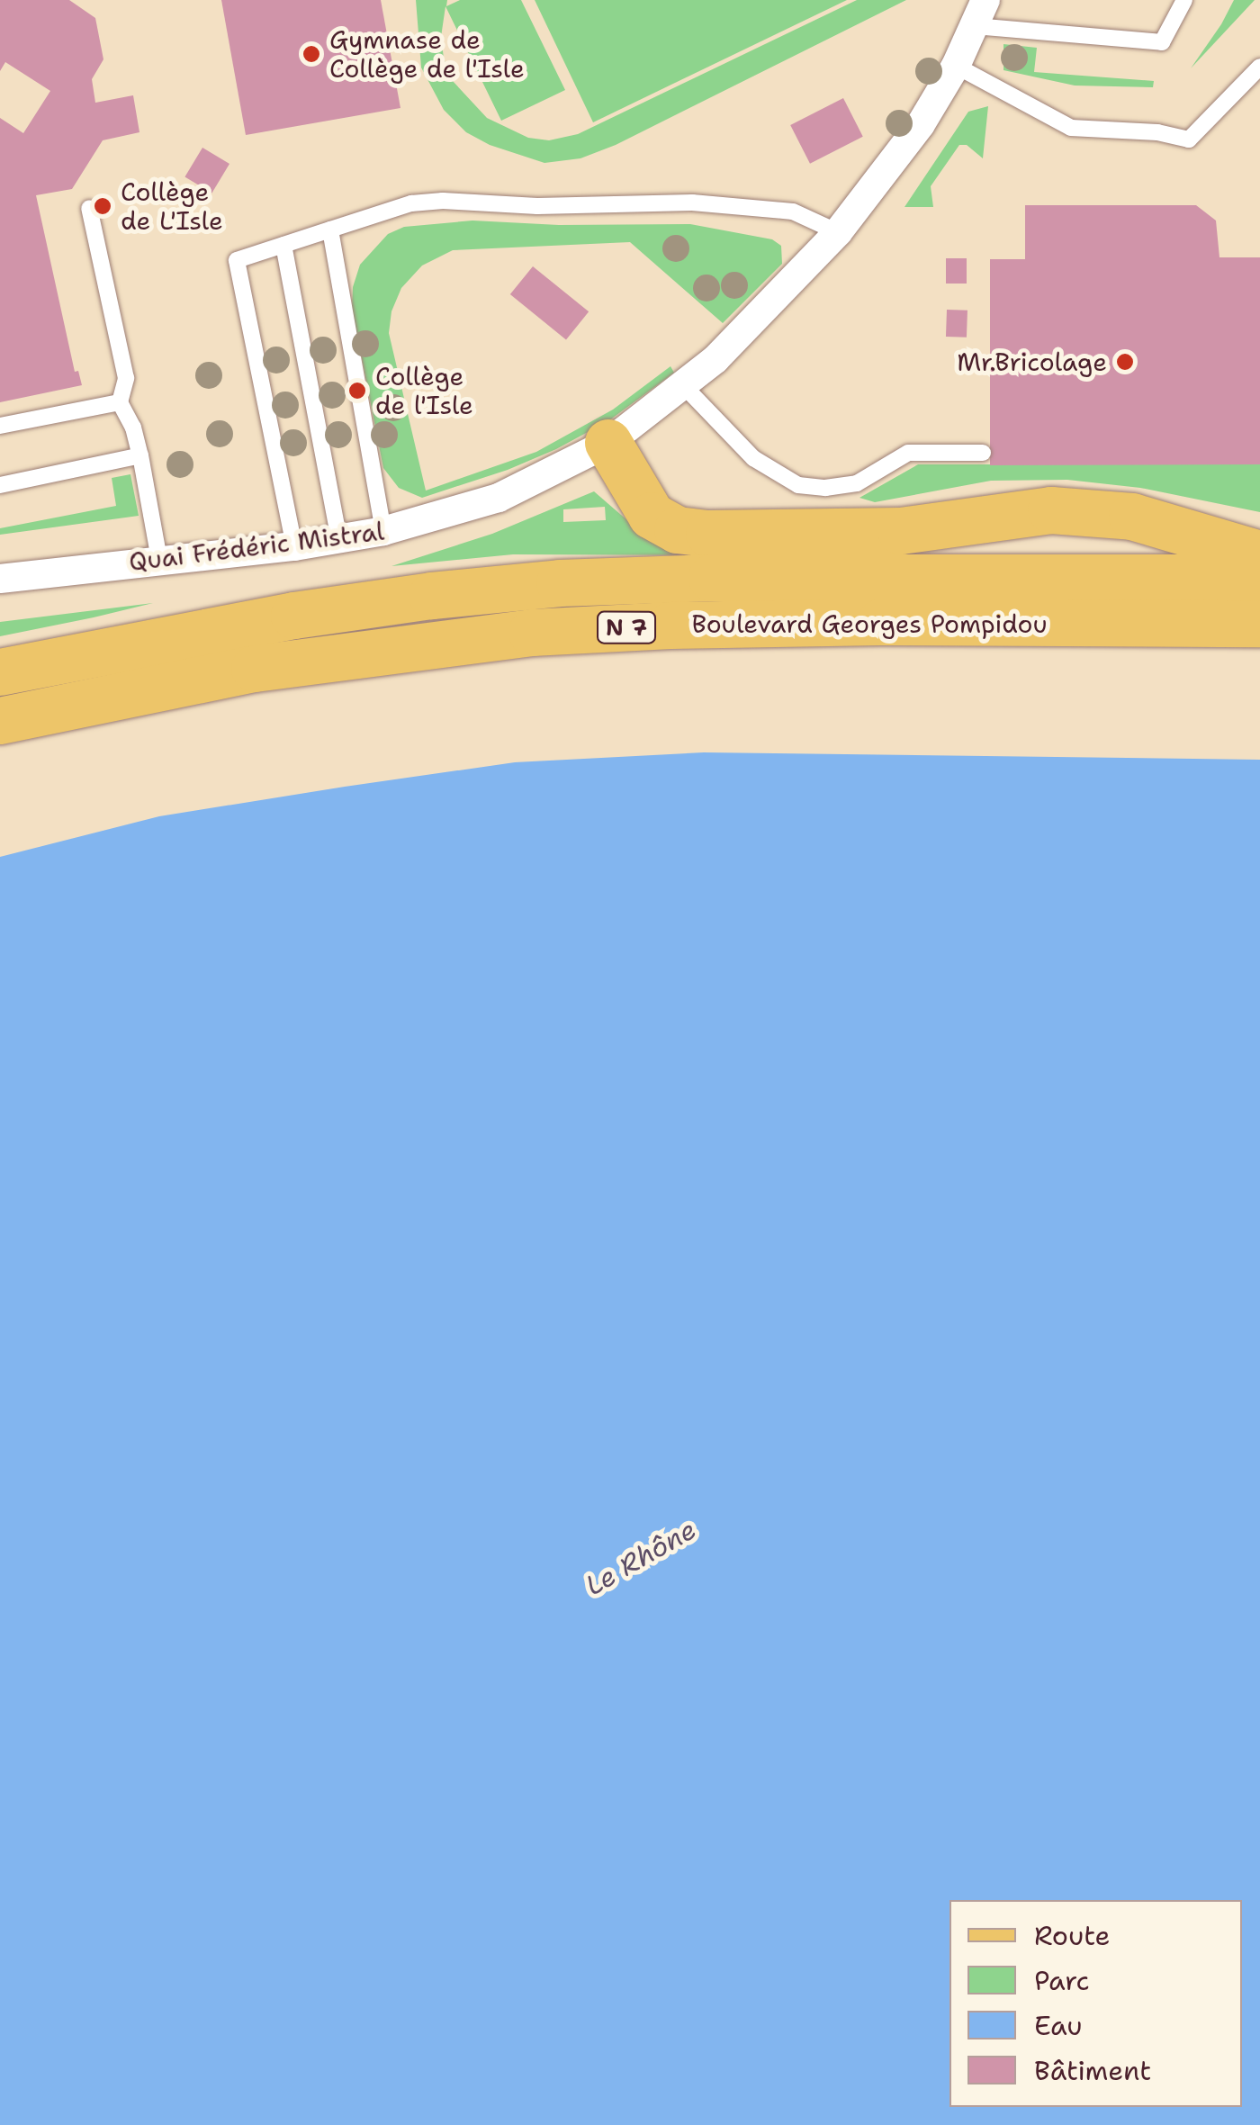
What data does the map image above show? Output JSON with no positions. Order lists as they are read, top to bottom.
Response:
{
  "streets": {
    "main road": ["Boulevard Georges Pompidou", "N 7"],
    "street": ["Quai Frédéric Mistral"]
  },
  "water": ["Le Rhône"],
  "places": [
    "Gymnase de Collège de l'Isle",
    "Collège de L'Isle",
    "Mr.Bricolage",
    "Collège de l'Isle"
  ],
  "legend": [
    "Route",
    "Parc",
    "Eau",
    "Bâtiment"
  ]
}
